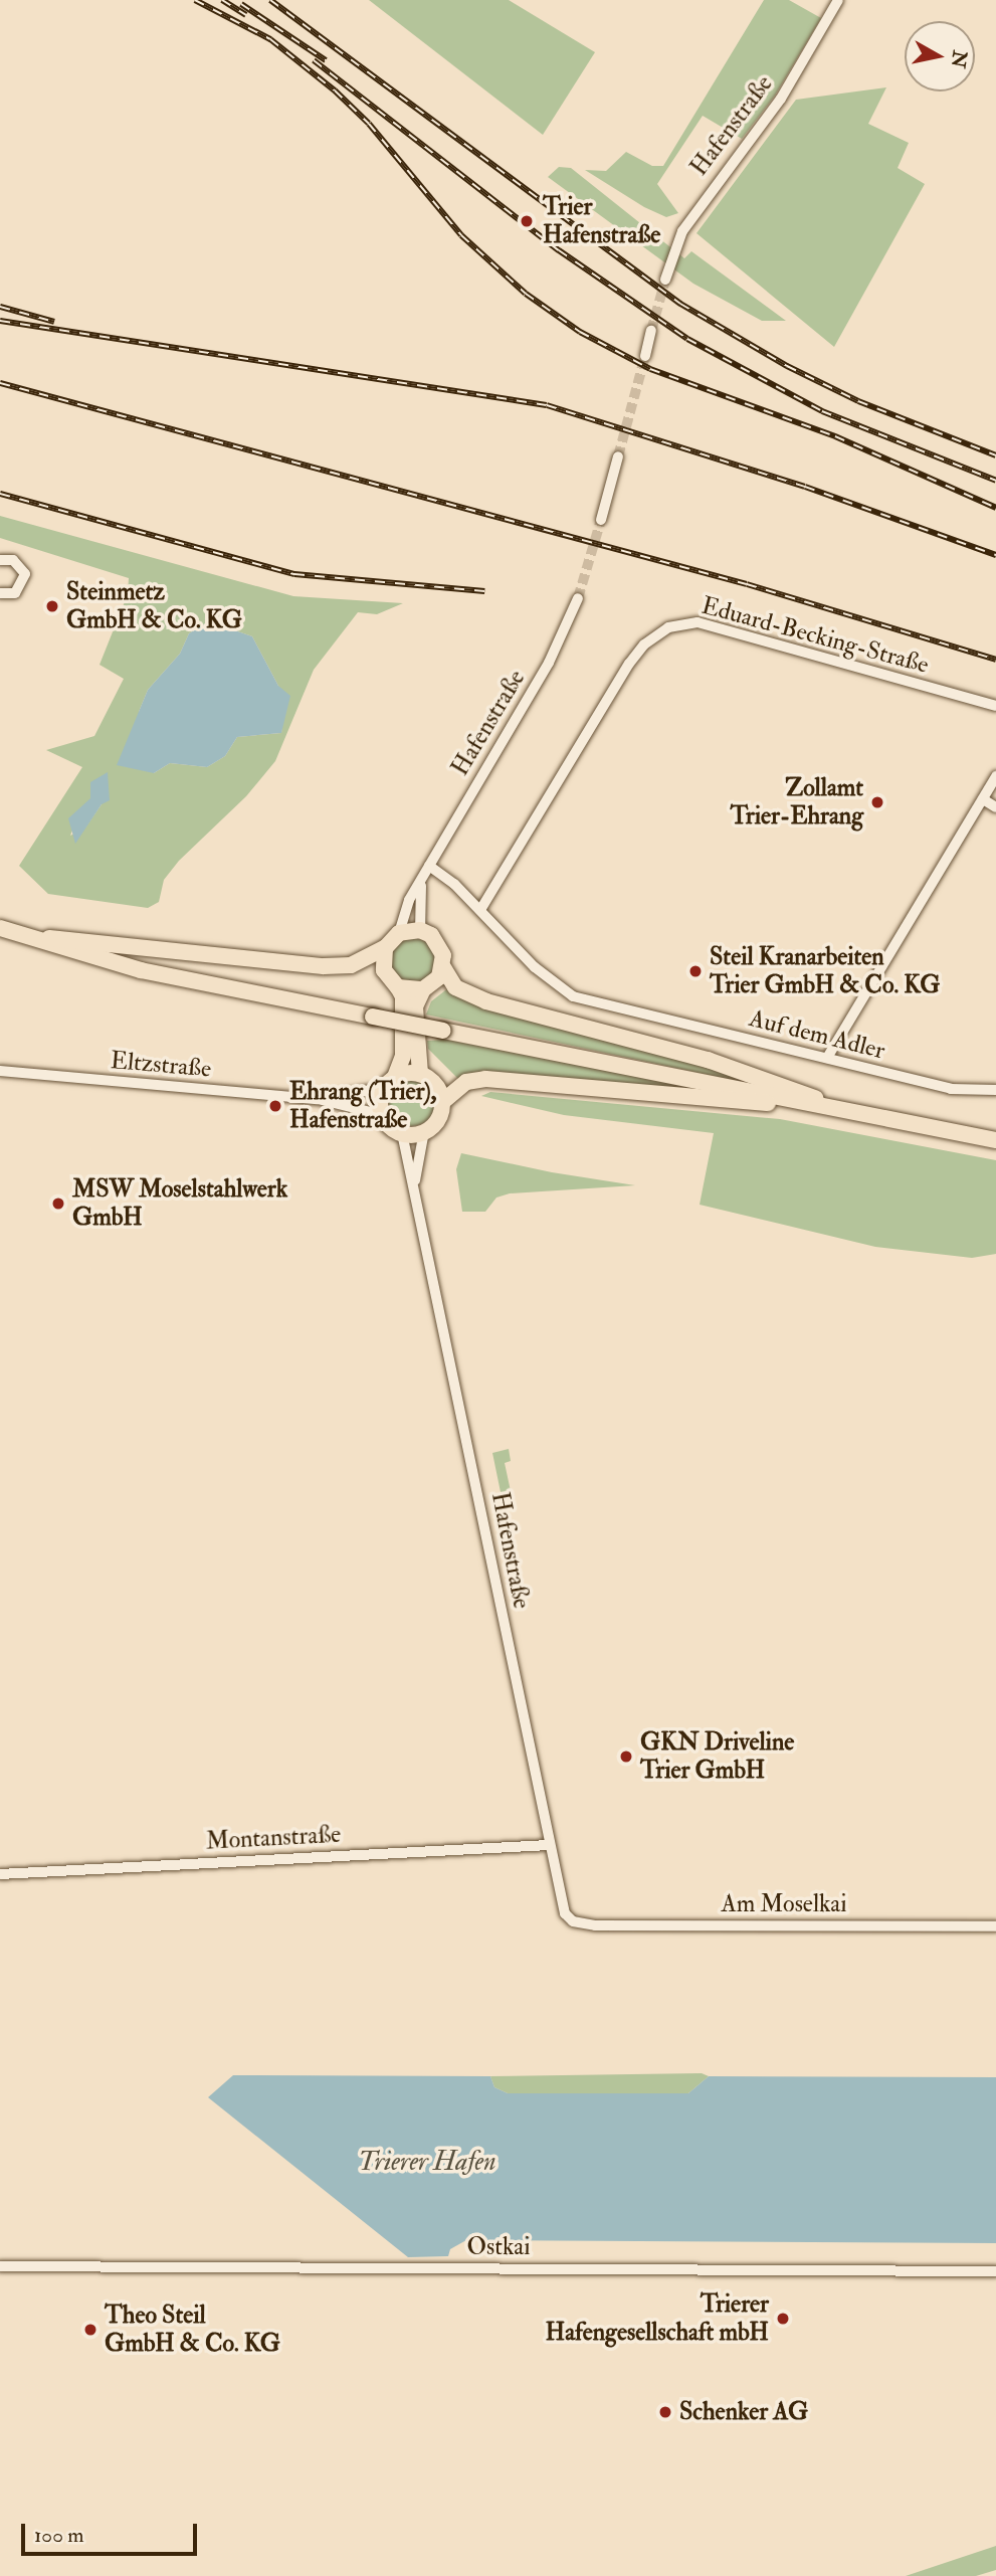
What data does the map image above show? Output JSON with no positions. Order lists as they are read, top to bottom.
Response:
{
  "streets": {
    "street": [
      "Hafenstraße",
      "Eduard-Becking-Straße",
      "Auf dem Adler",
      "Eltzstraße",
      "Montanstraße",
      "Am Moselkai",
      "Ostkai"
    ]
  },
  "crossings": [
    ["Hafenstraße", "Auf dem Adler"],
    ["Hafenstraße", "Eltzstraße"],
    ["Hafenstraße", "Montanstraße"],
    ["Hafenstraße", "Am Moselkai"],
    ["Eduard-Becking-Straße", "Auf dem Adler"]
  ],
  "water": ["Trierer Hafen"],
  "places": [
    "Trier Hafenstraße",
    "Steinmetz GmbH & Co. KG",
    "Zollamt Trier-Ehrang",
    "Steil Kranarbeiten Trier GmbH & Co. KG",
    "Ehrang (Trier), Hafenstraße",
    "MSW Moselstahlwerk GmbH",
    "GKN Driveline Trier GmbH",
    "Trierer Hafengesellschaft mbH",
    "Theo Steil GmbH & Co. KG",
    "Schenker AG"
  ],
  "scale_bar": "100 m",
  "north": "right"
}
